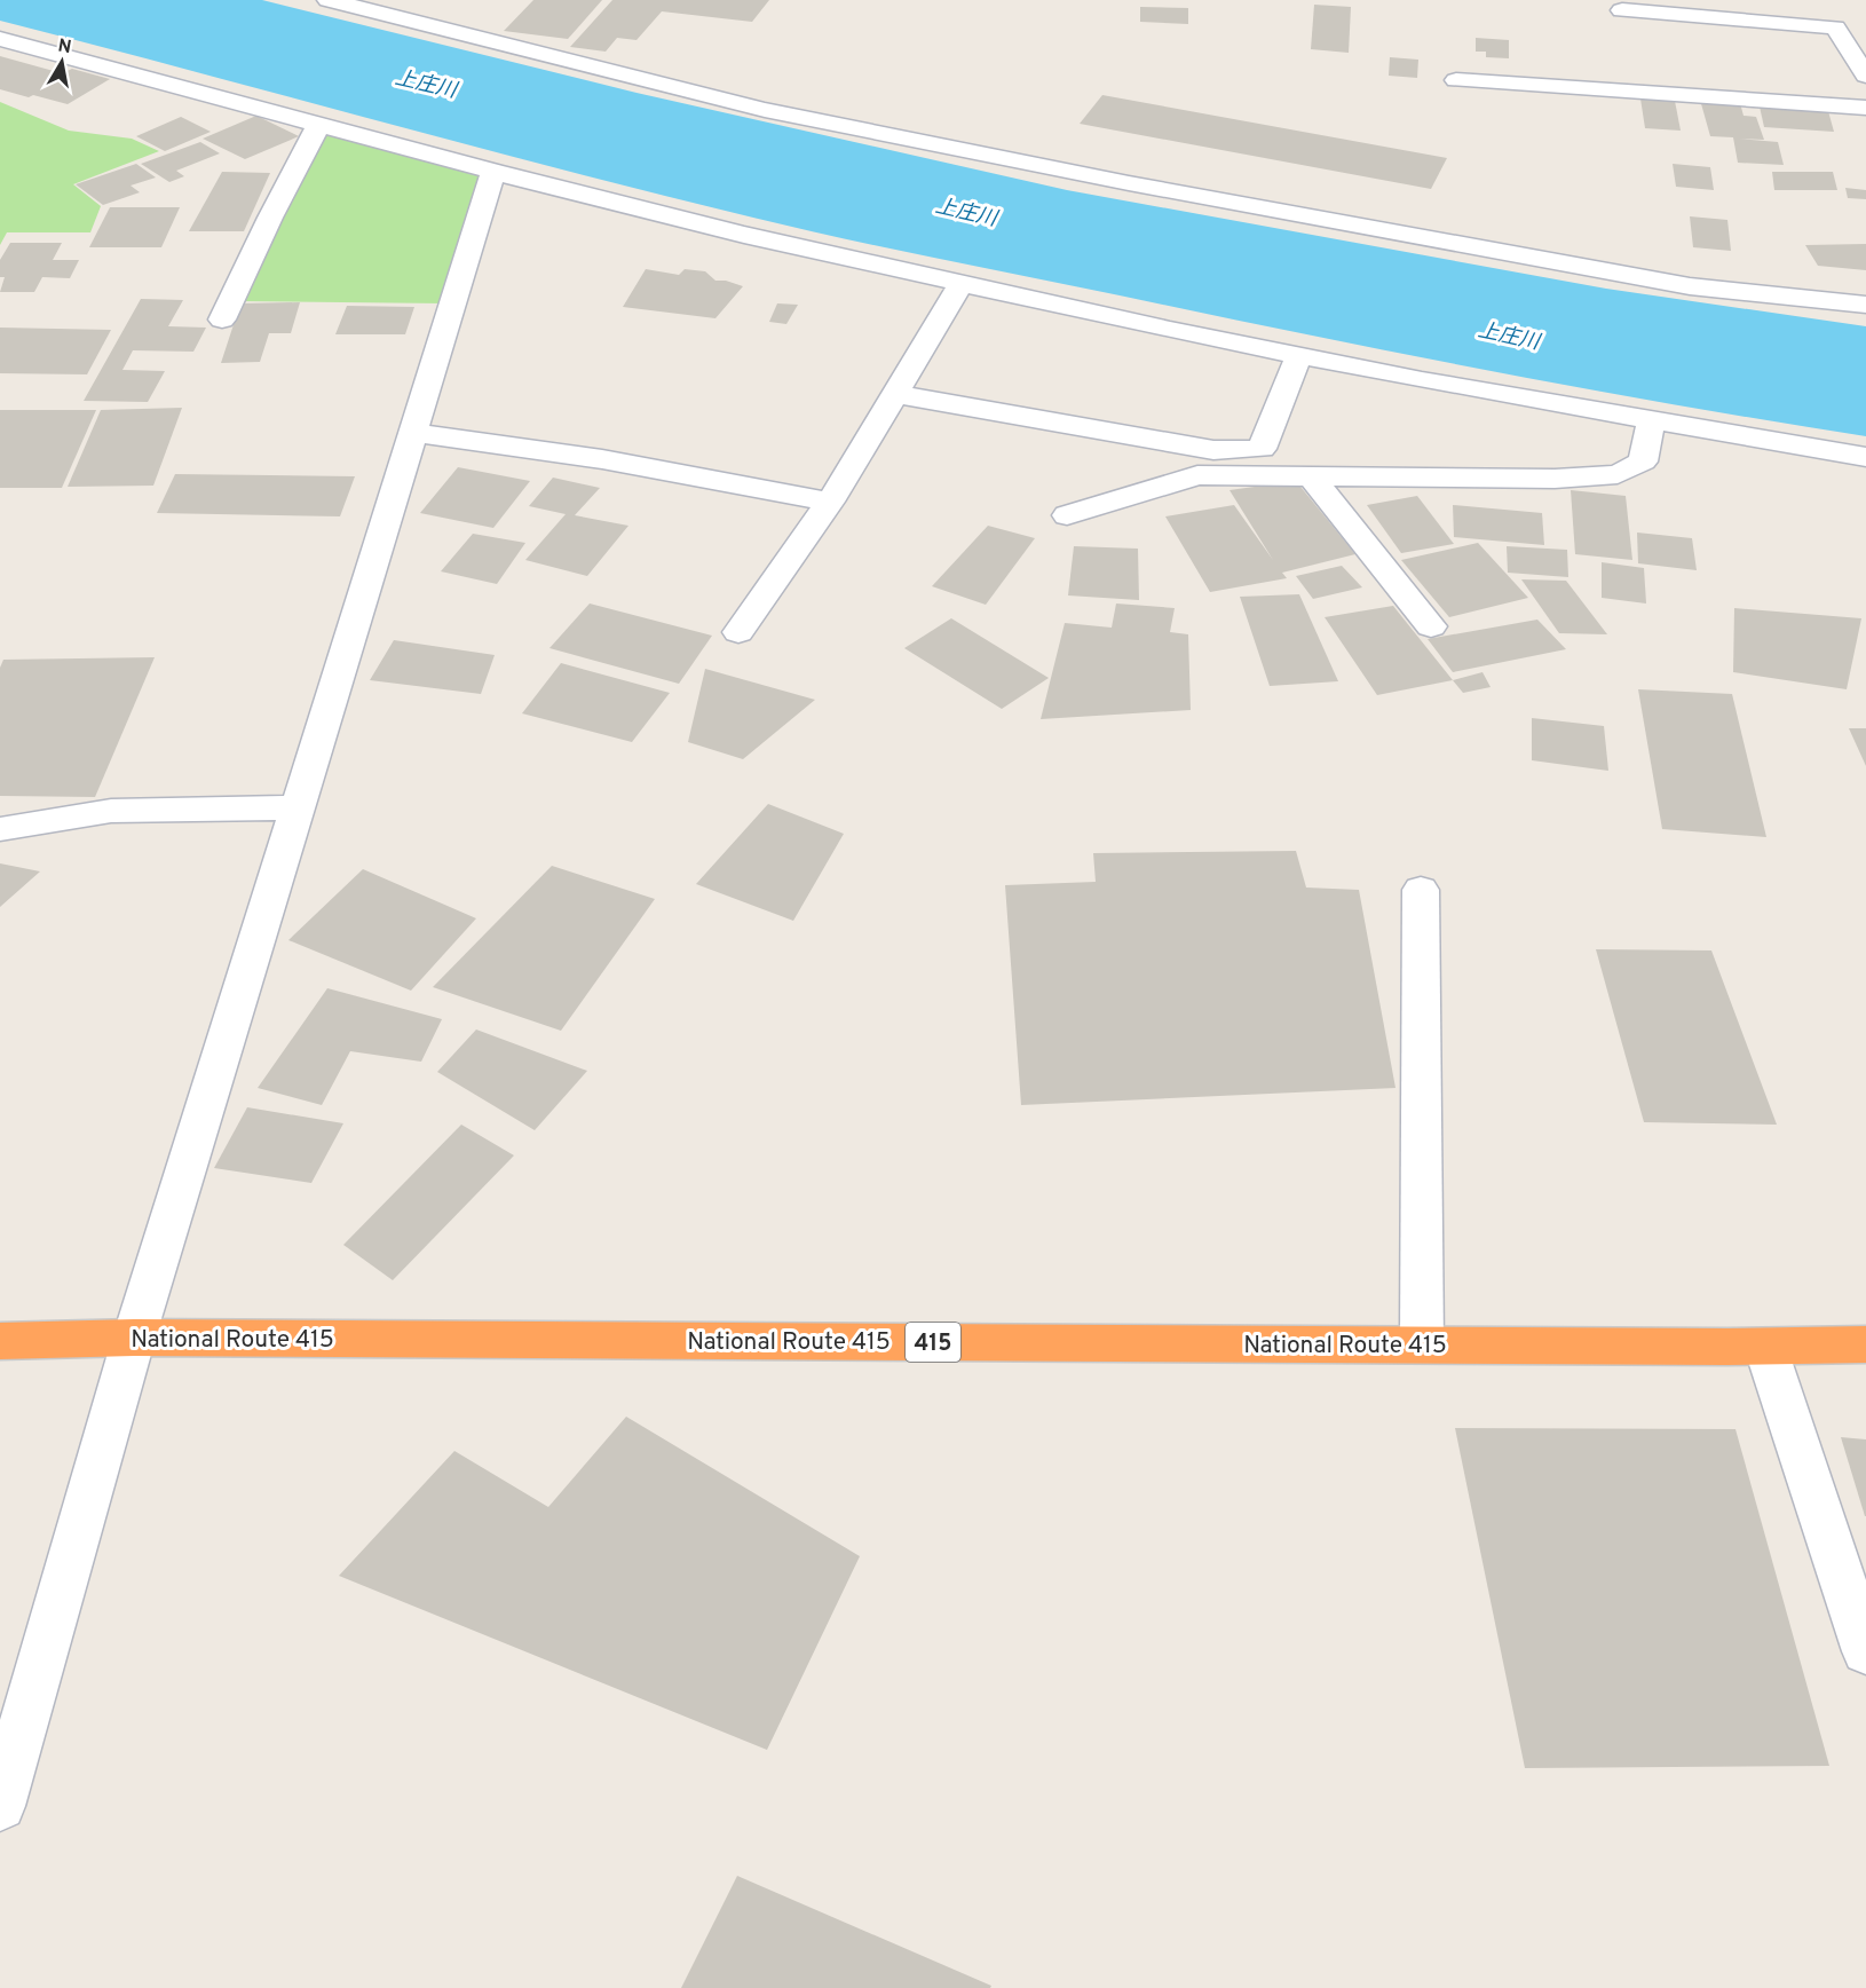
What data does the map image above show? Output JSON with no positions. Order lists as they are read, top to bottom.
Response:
{
  "streets": {
    "highway": ["National Route 415", "415"]
  },
  "water": ["上庄川"],
  "north": "top"
}
